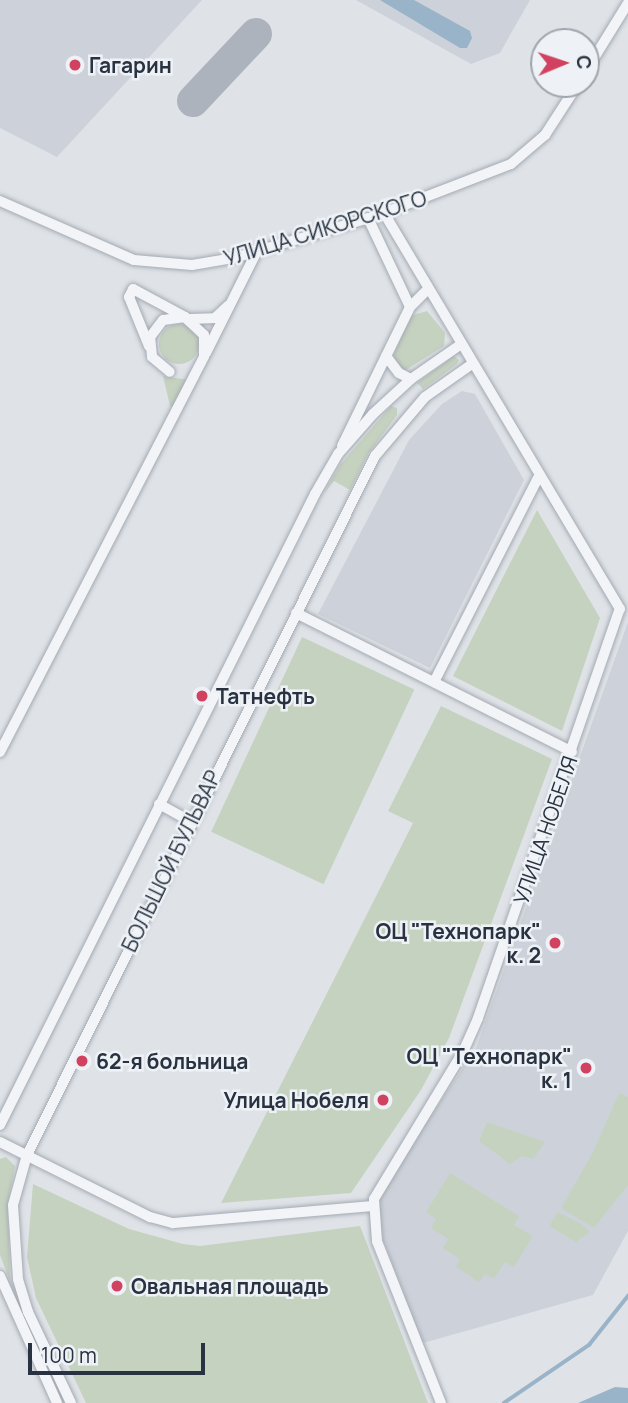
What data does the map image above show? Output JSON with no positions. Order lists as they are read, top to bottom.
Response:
{
  "streets": {
    "street": ["УЛИЦА СИКОРСКОГО", "УЛИЦА НОБЕЛЯ", "БОЛЬШОЙ БУЛЬВАР"]
  },
  "crossings": [
    ["УЛИЦА СИКОРСКОГО", "УЛИЦА НОБЕЛЯ"],
    ["УЛИЦА НОБЕЛЯ", "БОЛЬШОЙ БУЛЬВАР"]
  ],
  "places": [
    "Гагарин",
    "Татнефть",
    "ОЦ \"Технопарк\" к. 2",
    "62-я больница",
    "ОЦ \"Технопарк\" к. 1",
    "Улица Нобеля",
    "Овальная площадь"
  ],
  "scale_bar": "100 m",
  "north": "right"
}
